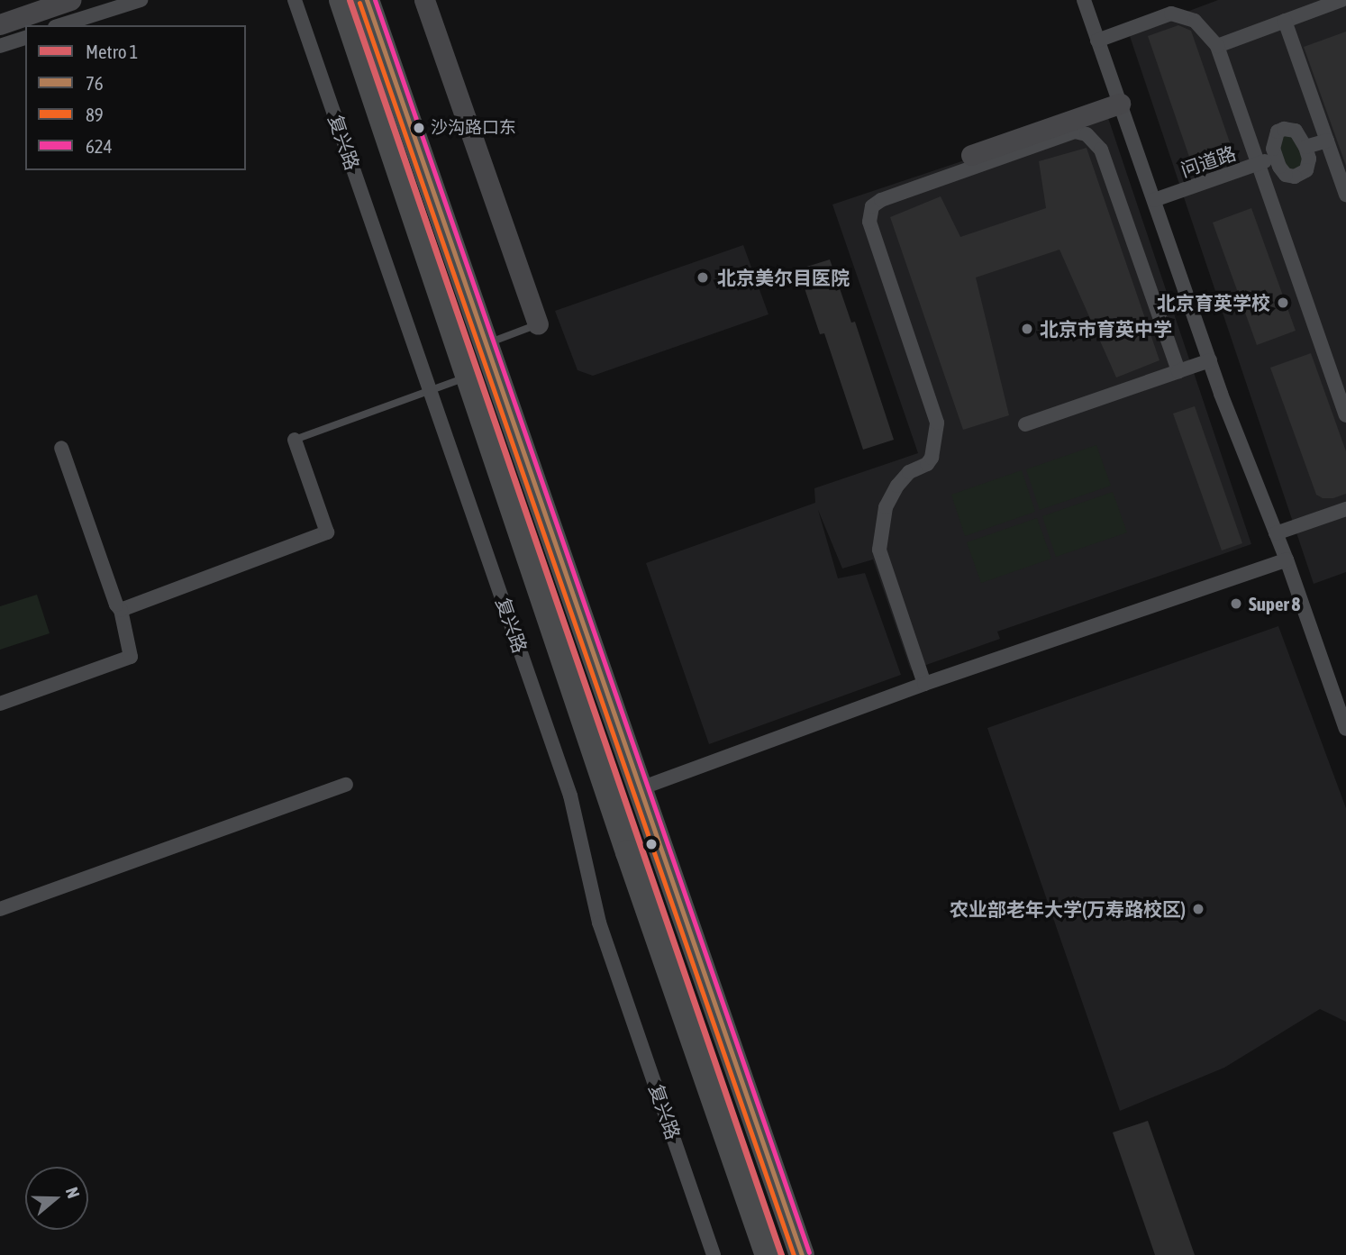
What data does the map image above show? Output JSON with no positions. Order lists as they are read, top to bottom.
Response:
{
  "streets": {
    "street": ["复兴路", "问道路"]
  },
  "places": [
    "沙沟路口东",
    "北京美尔目医院",
    "北京育英学校",
    "北京市育英中学",
    "Super 8",
    "农业部老年大学(万寿路校区)"
  ],
  "lines": [
    "metro line 1",
    "transit line 76",
    "transit line 624",
    "transit line 89"
  ],
  "legend": [
    "Metro 1",
    "76",
    "89",
    "624"
  ],
  "north": "right"
}
